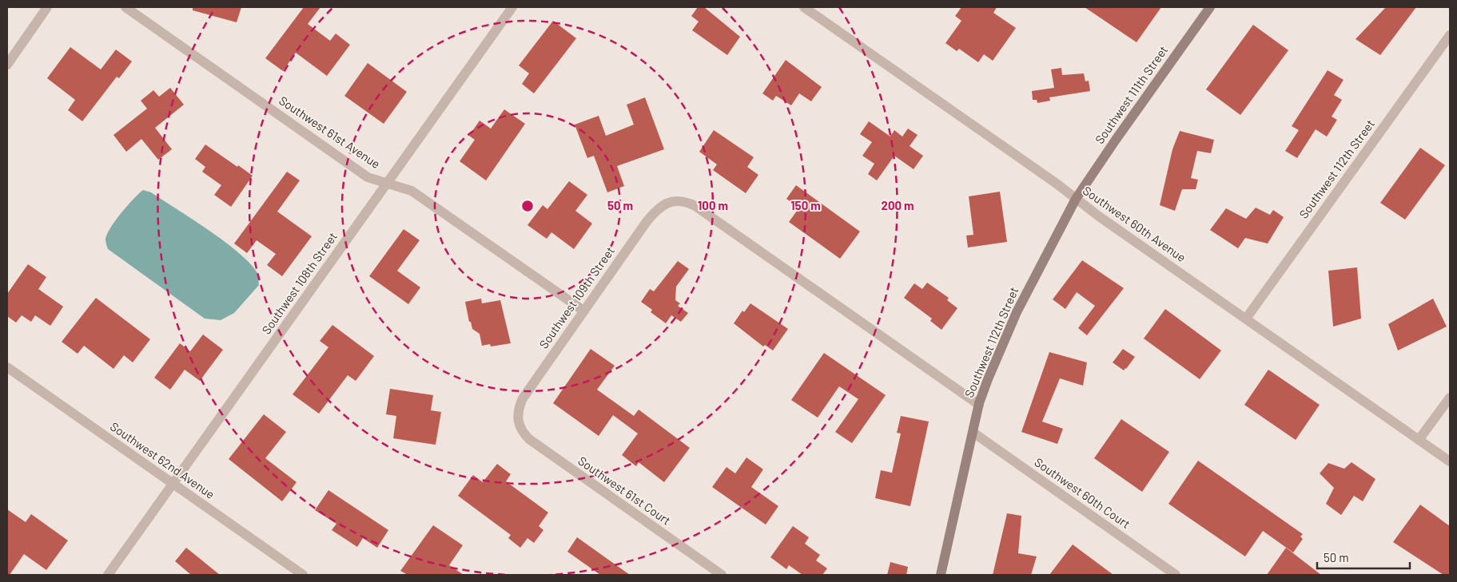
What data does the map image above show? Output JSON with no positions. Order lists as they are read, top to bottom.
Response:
{
  "streets": {
    "main road": ["Southwest 111th Street", "Southwest 112th Street"],
    "street": [
      "Southwest 61st Avenue",
      "Southwest 60th Avenue",
      "Southwest 108th Street",
      "Southwest 109th Street",
      "Southwest 62nd Avenue",
      "Southwest 61st Court",
      "Southwest 60th Court"
    ]
  },
  "crossings": [
    ["Southwest 111th Street", "Southwest 112th Street"],
    ["Southwest 111th Street", "Southwest 60th Avenue"],
    ["Southwest 61st Avenue", "Southwest 108th Street"],
    ["Southwest 61st Avenue", "Southwest 109th Street"],
    ["Southwest 112th Street", "Southwest 60th Avenue"],
    ["Southwest 112th Street", "Southwest 109th Street"],
    ["Southwest 112th Street", "Southwest 60th Court"],
    ["Southwest 108th Street", "Southwest 62nd Avenue"],
    ["Southwest 109th Street", "Southwest 61st Court"]
  ],
  "scale_bar": "50 m",
  "rings": [
    "50 m",
    "100 m",
    "150 m",
    "200 m"
  ]
}
